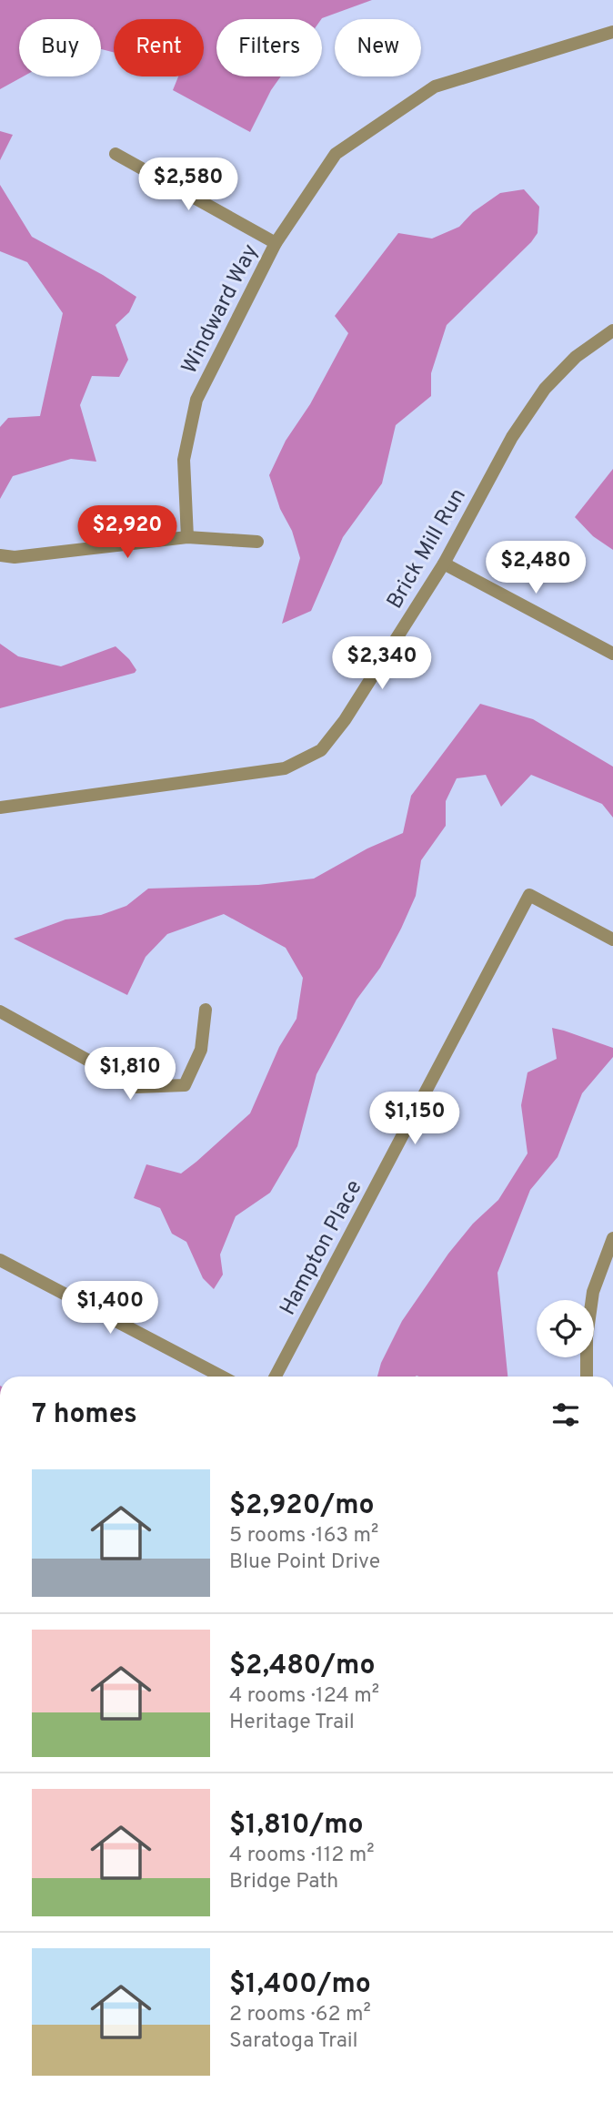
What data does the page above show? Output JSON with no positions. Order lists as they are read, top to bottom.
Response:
{
  "streets": {
    "street": ["Windward Way", "Brick Mill Run", "Hampton Place"]
  },
  "page": {
    "chip": [
      "Buy",
      "Rent",
      "Filters",
      "New"
    ],
    "price": [
      "$2,580",
      "$2,920",
      "$2,480",
      "$2,340",
      "$1,810",
      "$1,150",
      "$1,400"
    ],
    "heading": "7 homes",
    "list": [
      {
        "name": "$2,920/mo",
        "note": "5 rooms · 163 m² · Blue Point Drive"
      },
      {
        "name": "$2,480/mo",
        "note": "4 rooms · 124 m² · Heritage Trail"
      },
      {
        "name": "$1,810/mo",
        "note": "4 rooms · 112 m² · Bridge Path"
      },
      {
        "name": "$1,400/mo",
        "note": "2 rooms · 62 m² · Saratoga Trail"
      }
    ]
  }
}
